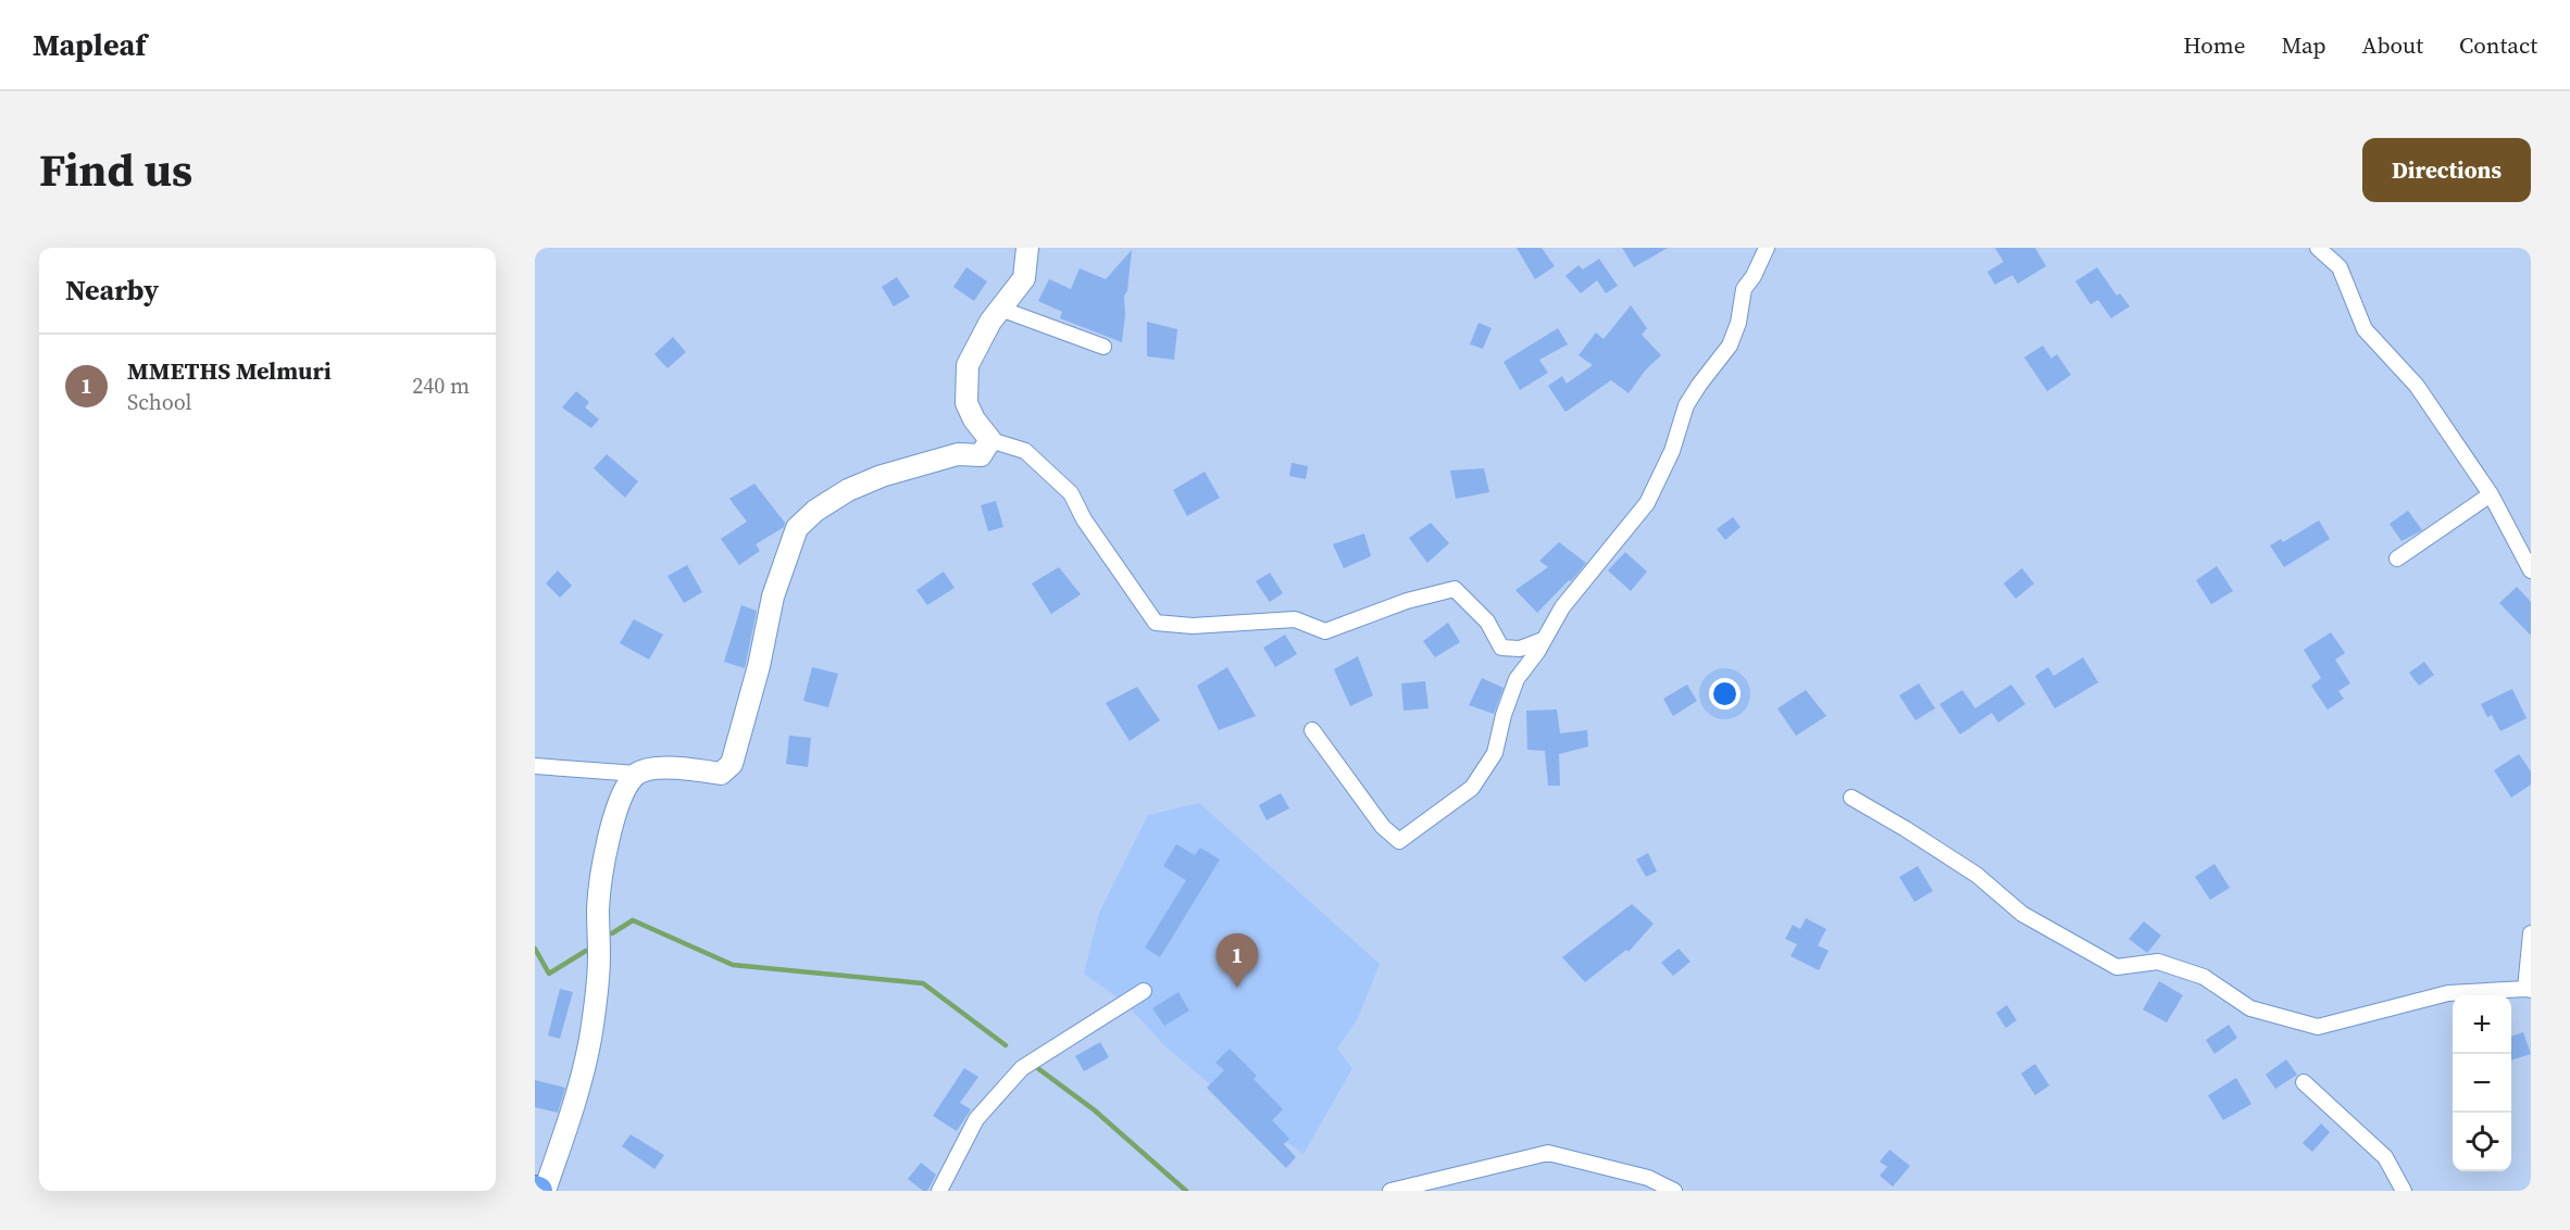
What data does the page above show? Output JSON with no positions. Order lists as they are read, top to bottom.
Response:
{
  "page": {
    "header": "Mapleaf",
    "nav": [
      "Home",
      "Map",
      "About",
      "Contact"
    ],
    "title": "Find us",
    "buttons": "Directions",
    "heading": "Nearby",
    "list": [
      {
        "mark": "1",
        "name": "MMETHS Melmuri",
        "note": "School",
        "value": "240 m"
      }
    ],
    "pins": "1",
    "map_buttons": ["+", "−"]
  }
}
